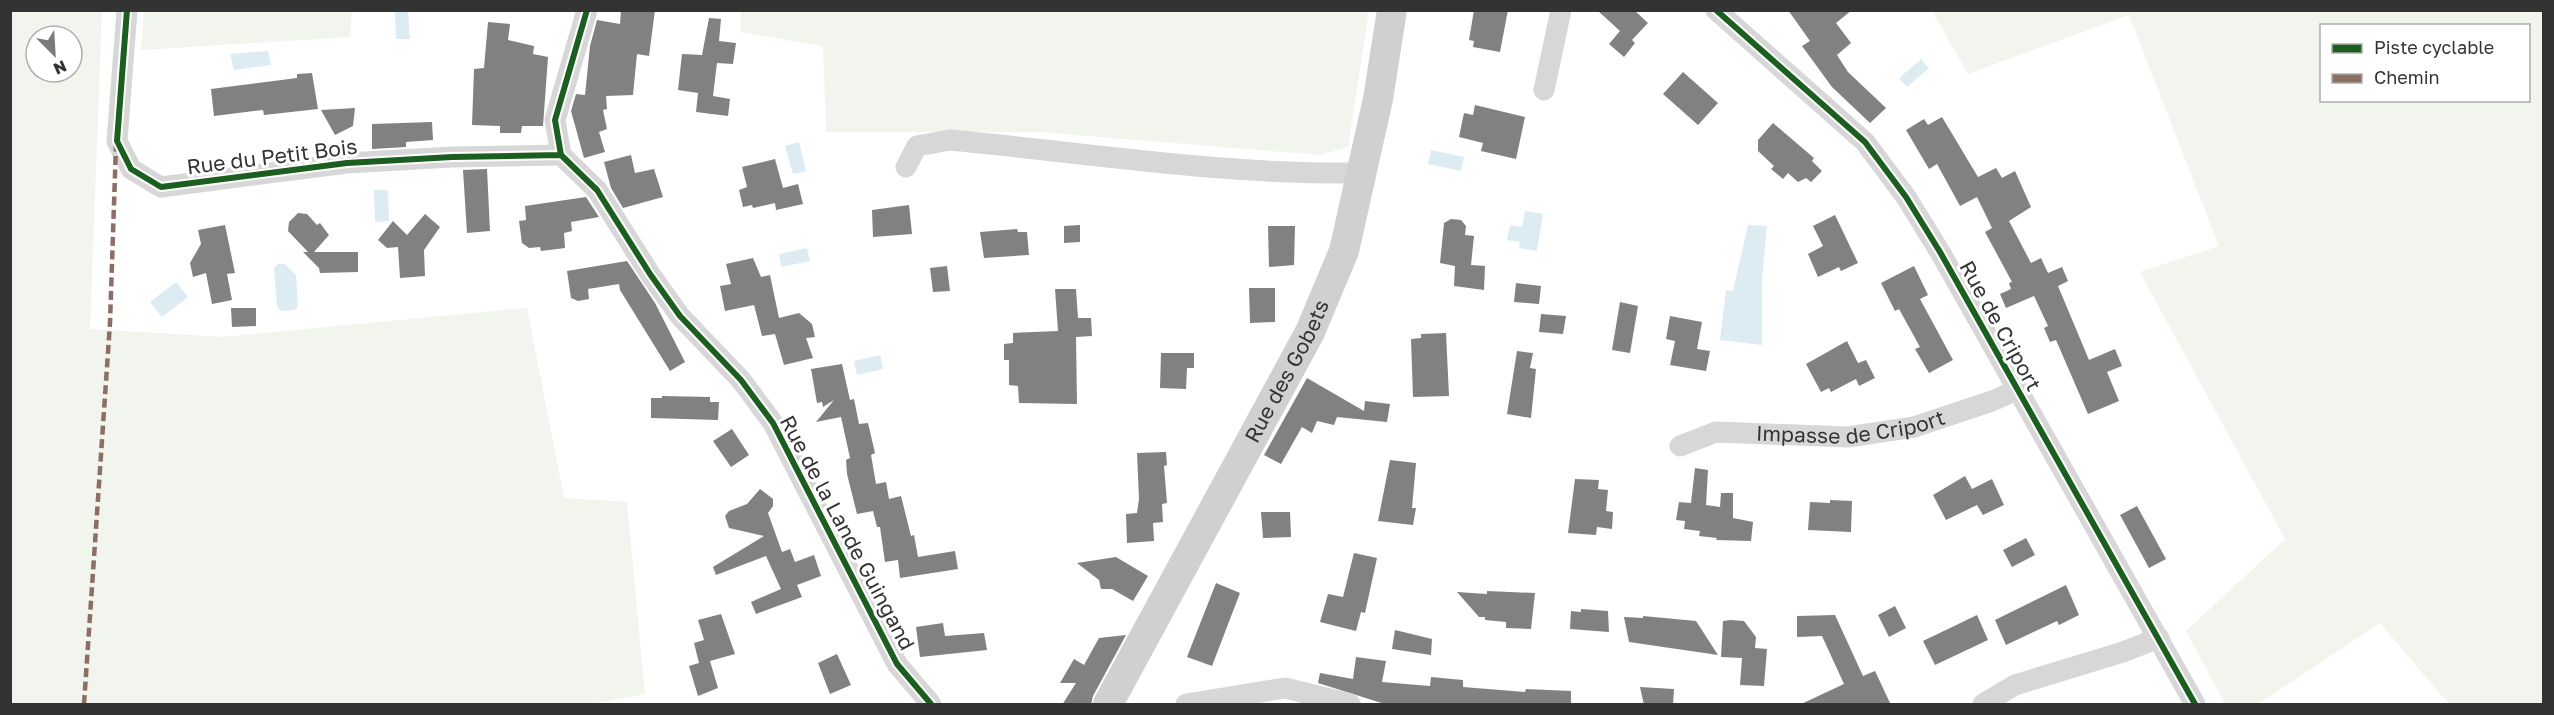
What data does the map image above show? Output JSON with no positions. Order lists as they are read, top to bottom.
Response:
{
  "streets": {
    "main road": ["Rue des Gobets"],
    "street": [
      "Rue du Petit Bois",
      "Rue de Criport",
      "Impasse de Criport",
      "Rue de la Lande Guingand"
    ]
  },
  "crossings": [
    ["Rue du Petit Bois", "Rue de la Lande Guingand"],
    ["Rue de Criport", "Impasse de Criport"]
  ],
  "legend": ["Piste cyclable", "Chemin"],
  "north": "bottom right"
}
